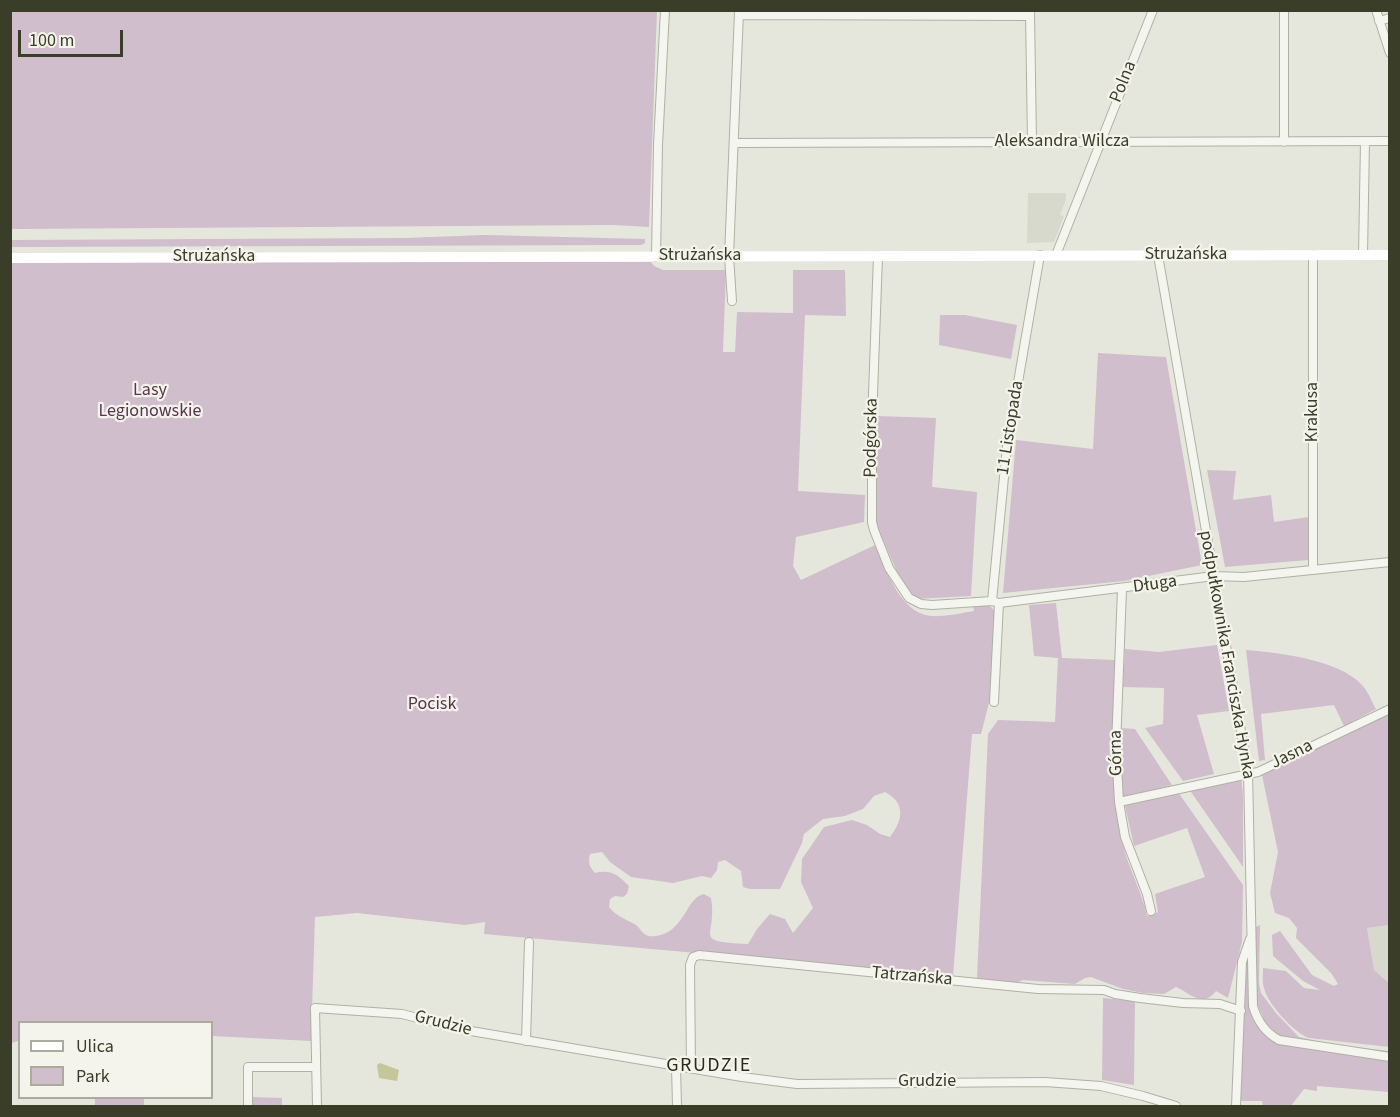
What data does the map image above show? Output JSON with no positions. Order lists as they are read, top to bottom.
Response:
{
  "streets": {
    "main road": ["Strużańska"],
    "street": [
      "Polna",
      "Aleksandra Wilcza",
      "Krakusa",
      "11 Listopada",
      "Podgórska",
      "Długa",
      "podpułkownika Franciszka Hynka",
      "Górna",
      "Jasna",
      "Tatrzańska",
      "Grudzie"
    ]
  },
  "crossings": [
    ["Polna", "Aleksandra Wilcza"],
    ["Polna", "Strużańska"],
    ["Strużańska", "Krakusa"],
    ["Strużańska", "11 Listopada"],
    ["Strużańska", "Podgórska"],
    ["Strużańska", "podpułkownika Franciszka Hynka"],
    ["Krakusa", "Długa"],
    ["11 Listopada", "Długa"],
    ["Podgórska", "Długa"],
    ["Długa", "podpułkownika Franciszka Hynka"],
    ["Długa", "Górna"],
    ["podpułkownika Franciszka Hynka", "Jasna"],
    ["Górna", "Jasna"],
    ["Tatrzańska", "Grudzie"]
  ],
  "districts": ["GRUDZIE"],
  "parks": ["Lasy Legionowskie", "Pocisk"],
  "legend": ["Ulica", "Park"],
  "scale_bar": "100 m"
}
